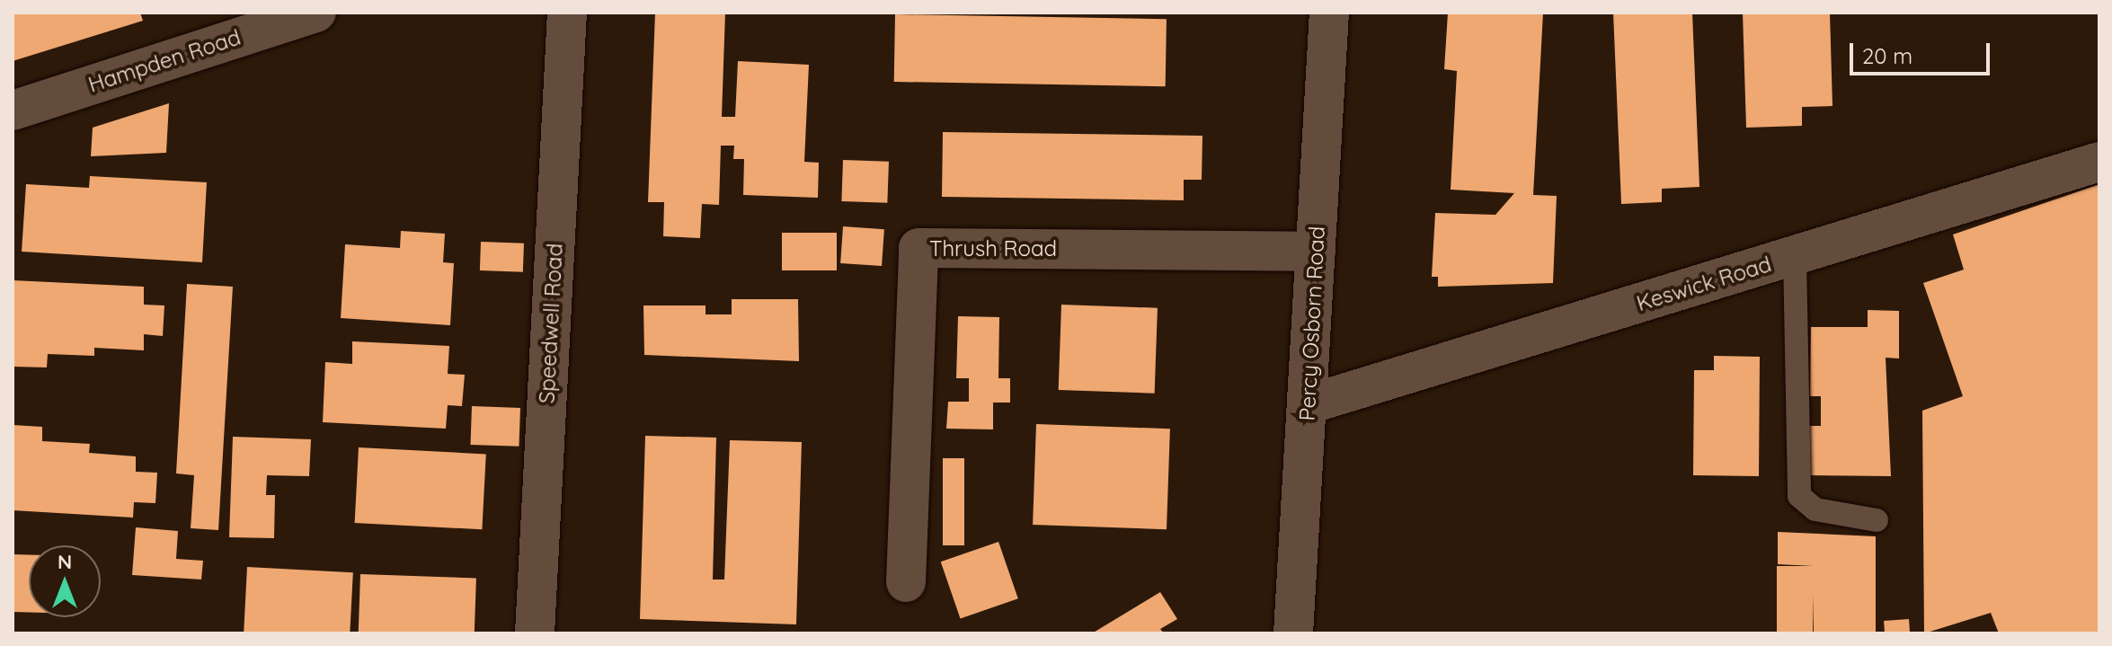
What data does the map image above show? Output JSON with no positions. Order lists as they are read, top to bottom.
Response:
{
  "streets": {
    "street": [
      "Hampden Road",
      "Thrush Road",
      "Keswick Road",
      "Speedwell Road",
      "Percy Osborn Road"
    ]
  },
  "crossings": [
    ["Thrush Road", "Percy Osborn Road"],
    ["Keswick Road", "Percy Osborn Road"]
  ],
  "scale_bar": "20 m",
  "north": "top"
}
